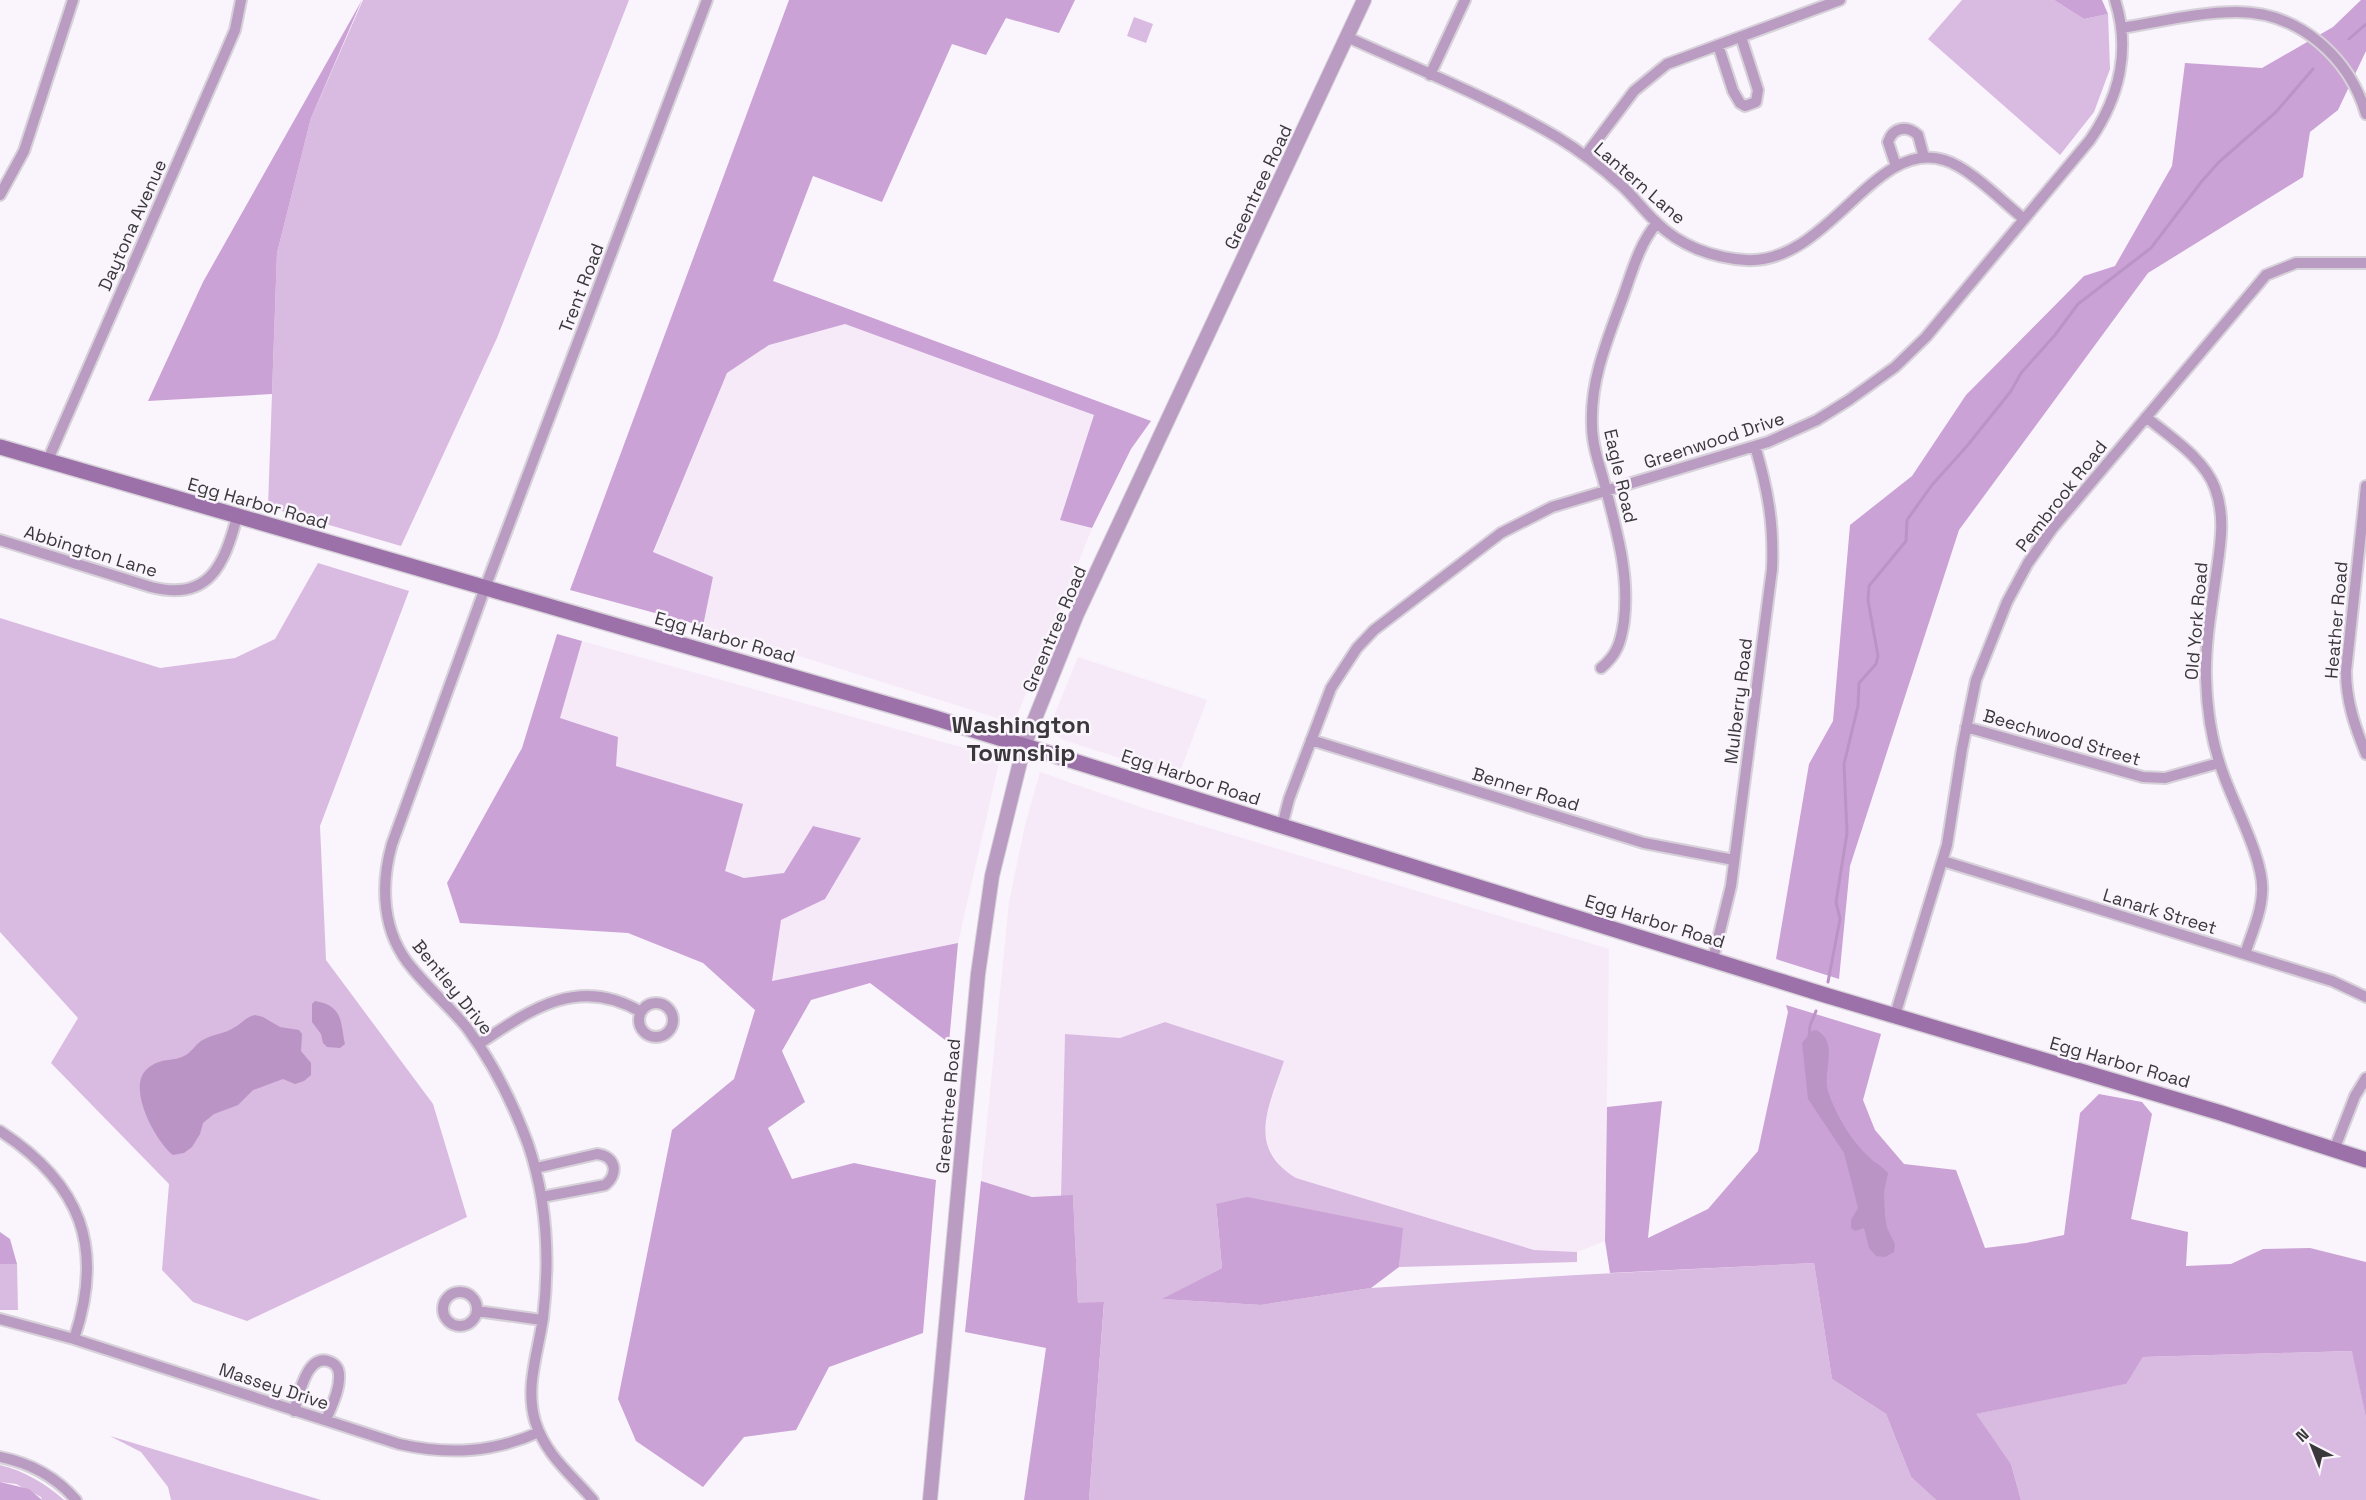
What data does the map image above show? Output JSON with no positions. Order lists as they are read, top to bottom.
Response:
{
  "streets": {
    "main road": ["Egg Harbor Road"],
    "street": [
      "Lantern Lane",
      "Greentree Road",
      "Daytona Avenue",
      "Trent Road",
      "Greenwood Drive",
      "Eagle Road",
      "Pembrook Road",
      "Abbington Lane",
      "Heather Road",
      "Old York Road",
      "Mulberry Road",
      "Beechwood Street",
      "Benner Road",
      "Lanark Street",
      "Bentley Drive",
      "Massey Drive"
    ]
  },
  "crossings": [
    ["Lantern Lane", "Greentree Road"],
    ["Lantern Lane", "Eagle Road"],
    ["Greentree Road", "Egg Harbor Road"],
    ["Daytona Avenue", "Egg Harbor Road"],
    ["Trent Road", "Egg Harbor Road"],
    ["Trent Road", "Bentley Drive"],
    ["Greenwood Drive", "Eagle Road"],
    ["Greenwood Drive", "Egg Harbor Road"],
    ["Greenwood Drive", "Mulberry Road"],
    ["Greenwood Drive", "Benner Road"],
    ["Pembrook Road", "Egg Harbor Road"],
    ["Pembrook Road", "Old York Road"],
    ["Pembrook Road", "Beechwood Street"],
    ["Pembrook Road", "Lanark Street"],
    ["Egg Harbor Road", "Abbington Lane"],
    ["Egg Harbor Road", "Mulberry Road"],
    ["Egg Harbor Road", "Bentley Drive"],
    ["Old York Road", "Beechwood Street"],
    ["Old York Road", "Lanark Street"],
    ["Mulberry Road", "Benner Road"],
    ["Bentley Drive", "Massey Drive"]
  ],
  "districts": ["Washington Township"],
  "north": "top left"
}
